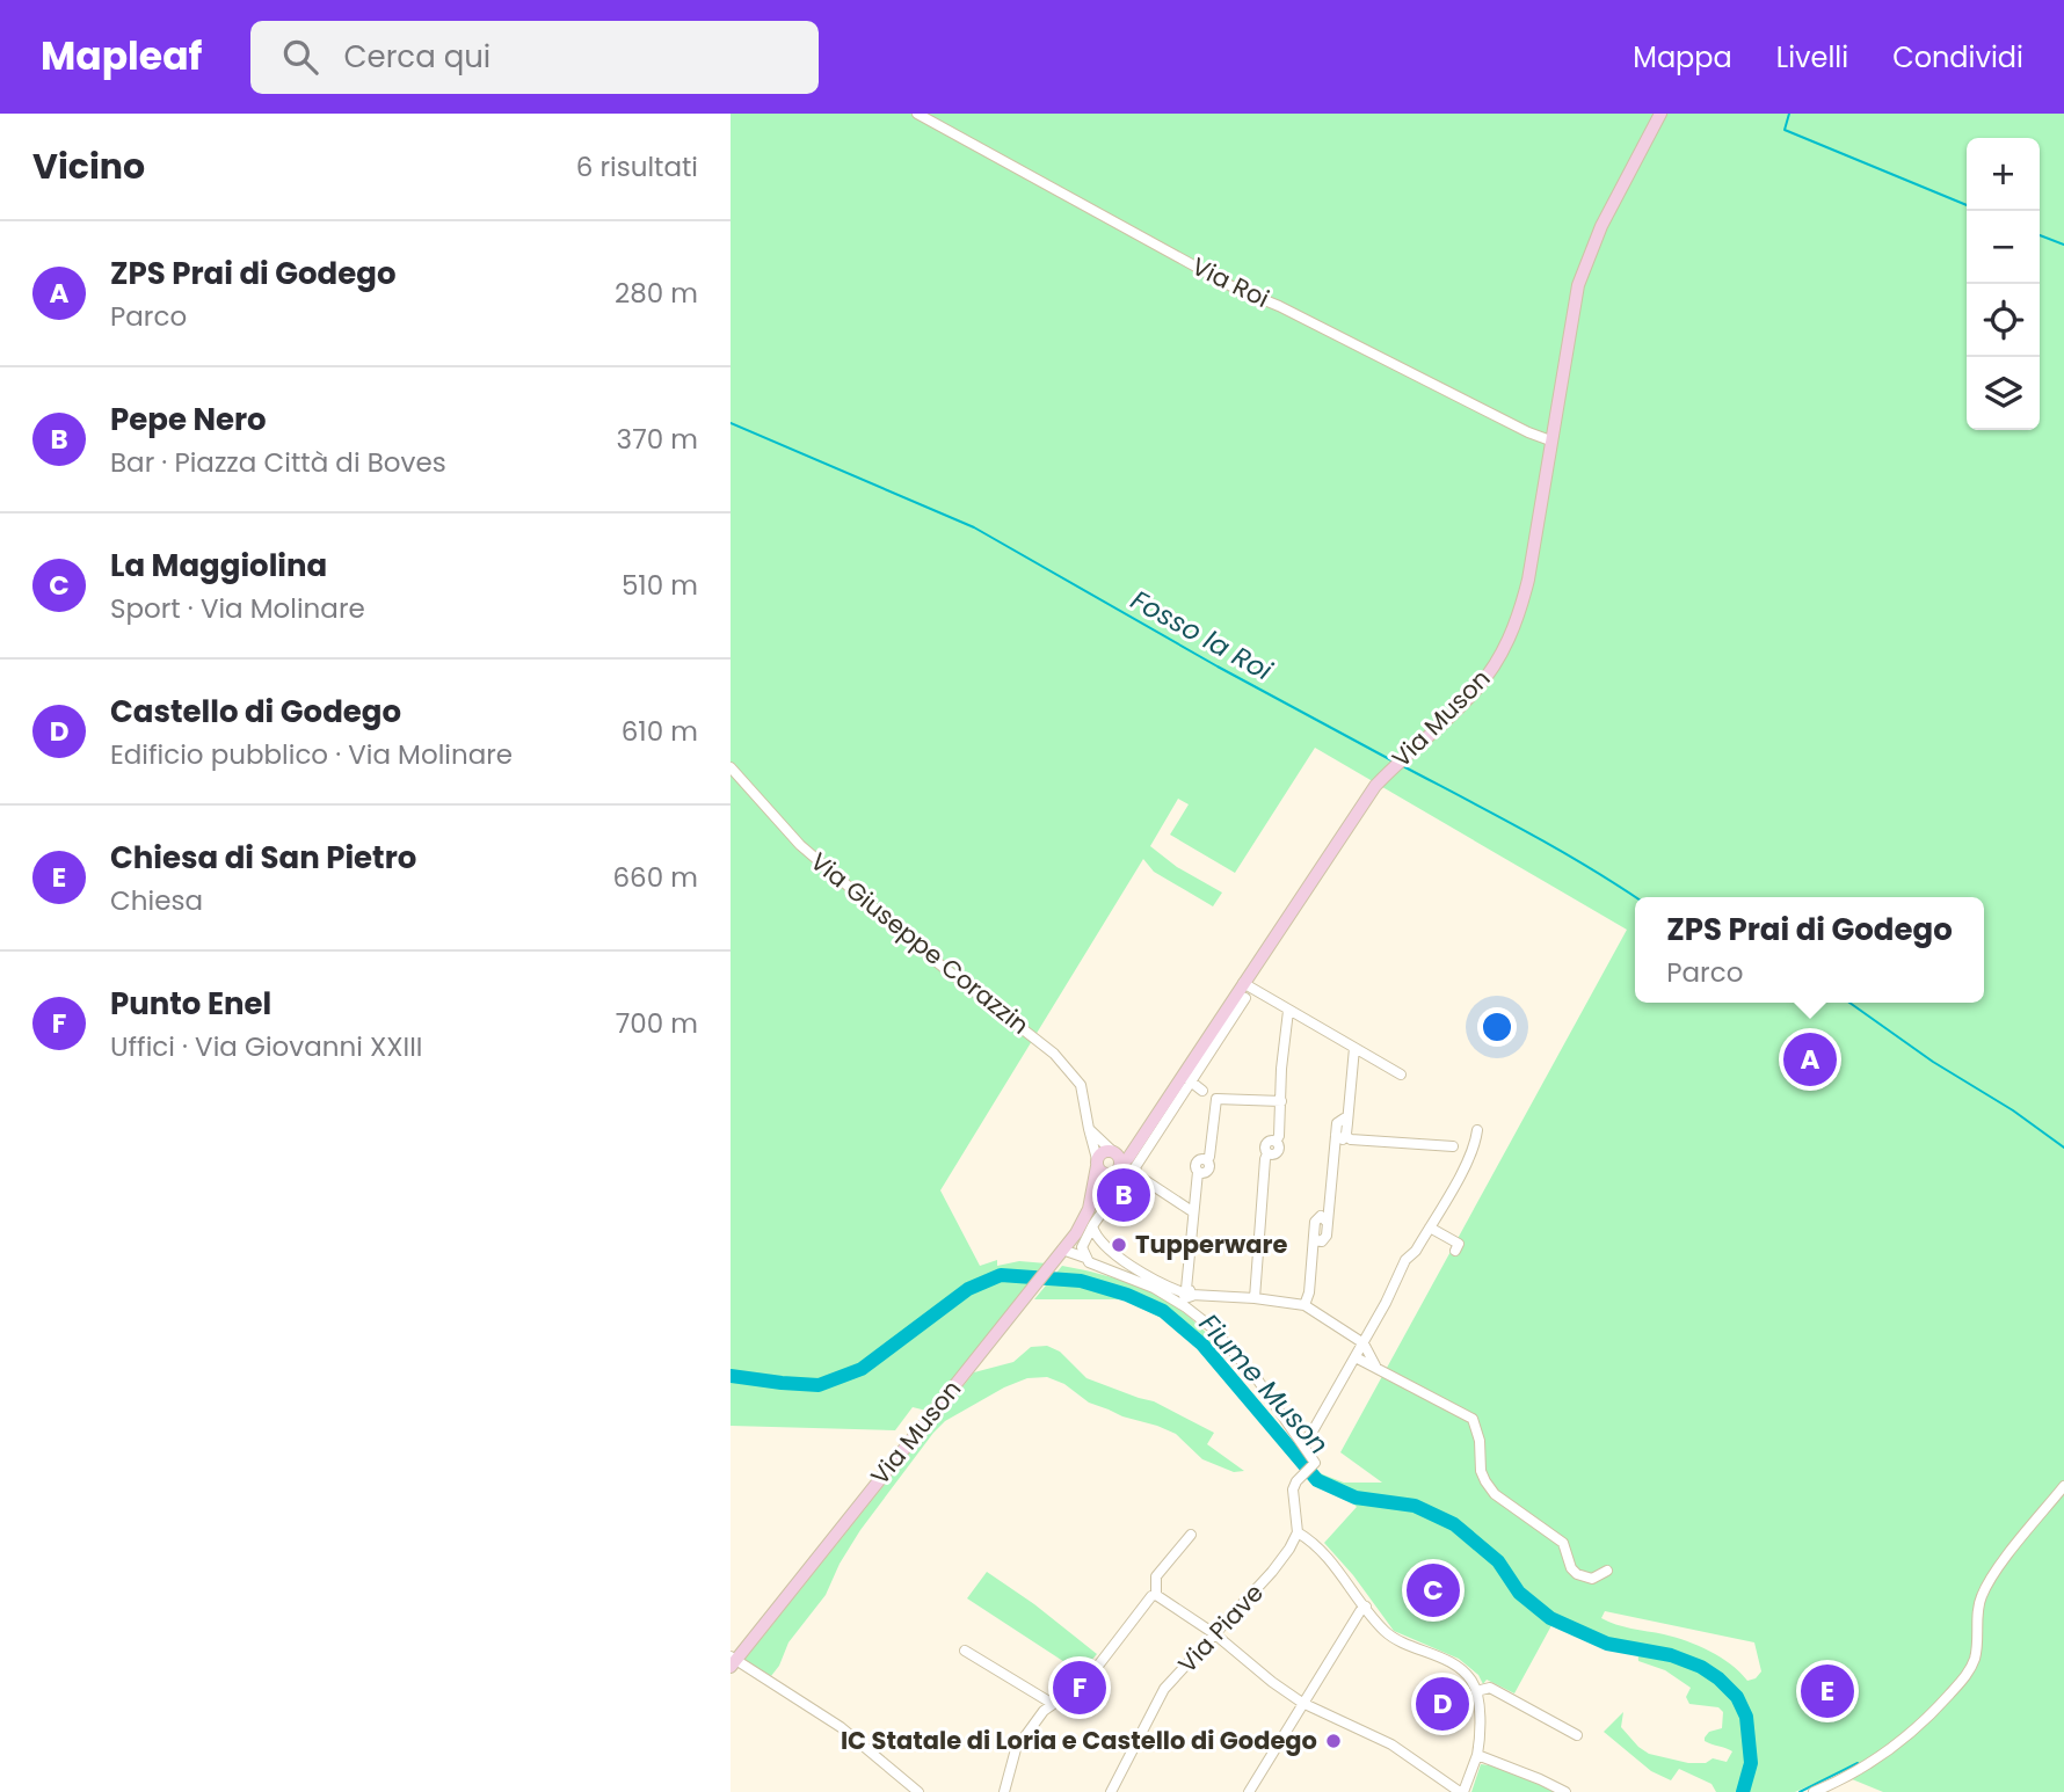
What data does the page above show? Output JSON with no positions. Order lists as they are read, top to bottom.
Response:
{
  "streets": {
    "main road": ["Via Muson"],
    "street": ["Via Roi", "Via Giuseppe Corazzin", "Via Piave"]
  },
  "crossings": [
    ["Via Roi", "Via Muson"],
    ["Via Muson", "Via Giuseppe Corazzin"]
  ],
  "water": ["Fosso la Roi", "Fiume Muson"],
  "places": ["Tupperware", "IC Statale di Loria e Castello di Godego"],
  "page": {
    "header": "Mapleaf",
    "search": "Cerca qui",
    "nav": ["Mappa", "Livelli", "Condividi"],
    "heading": ["Vicino", "6 risultati"],
    "map_buttons": ["+", "−"],
    "list": [
      {
        "mark": "A",
        "name": "ZPS Prai di Godego",
        "note": "Parco",
        "value": "280 m"
      },
      {
        "mark": "B",
        "name": "Pepe Nero",
        "note": "Bar · Piazza Città di Boves",
        "value": "370 m"
      },
      {
        "mark": "C",
        "name": "La Maggiolina",
        "note": "Sport · Via Molinare",
        "value": "510 m"
      },
      {
        "mark": "D",
        "name": "Castello di Godego",
        "note": "Edificio pubblico · Via Molinare",
        "value": "610 m"
      },
      {
        "mark": "E",
        "name": "Chiesa di San Pietro",
        "note": "Chiesa",
        "value": "660 m"
      },
      {
        "mark": "F",
        "name": "Punto Enel",
        "note": "Uffici · Via Giovanni XXIII",
        "value": "700 m"
      }
    ],
    "popup": ["ZPS Prai di Godego", "Parco"],
    "pins": [
      "A",
      "B",
      "C",
      "F",
      "E",
      "D"
    ]
  }
}
